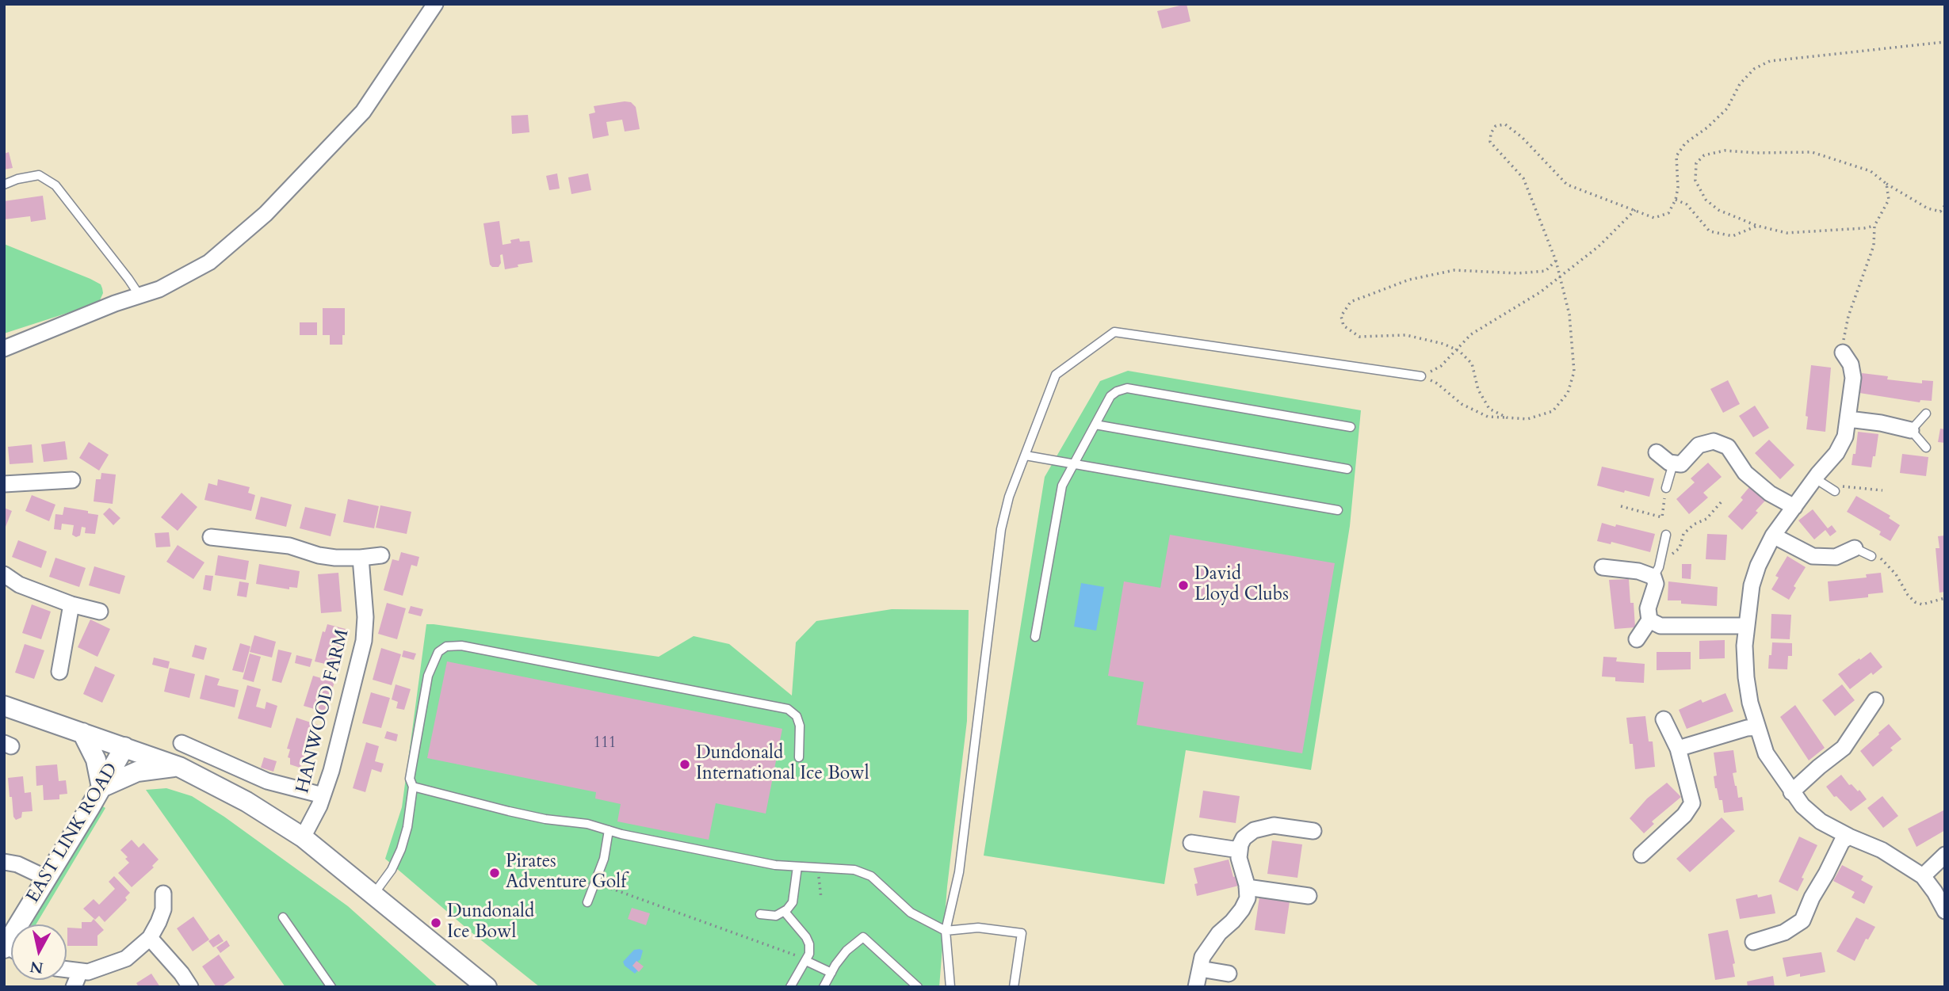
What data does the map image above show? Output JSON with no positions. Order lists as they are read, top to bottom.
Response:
{
  "streets": {
    "street": ["HANWOOD FARM", "EAST LINK ROAD"]
  },
  "places": [
    "David Lloyd Clubs",
    "Dundonald International Ice Bowl",
    "Pirates Adventure Golf",
    "Dundonald Ice Bowl"
  ],
  "house_numbers": ["111"],
  "north": "bottom"
}
